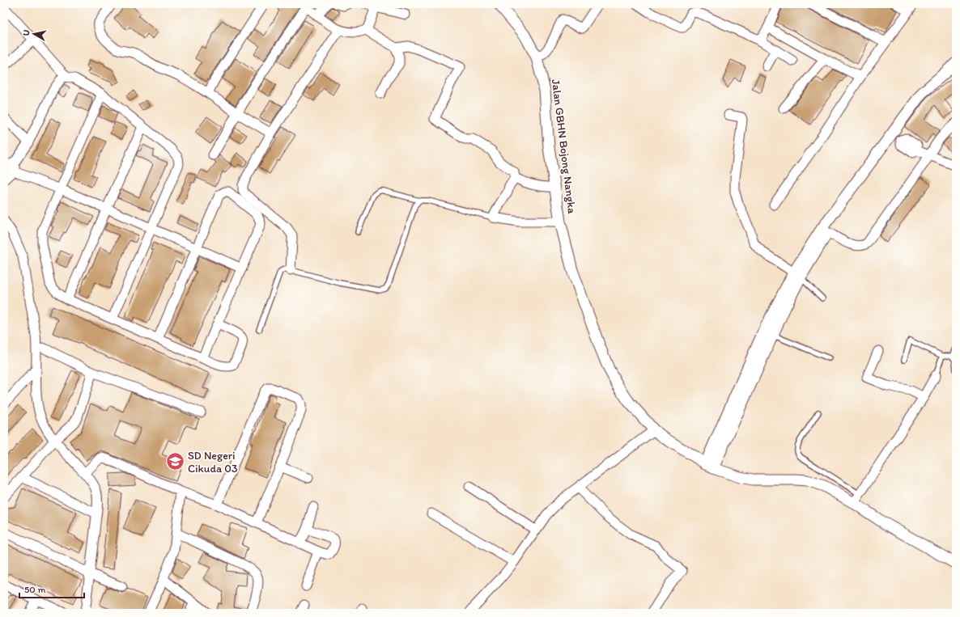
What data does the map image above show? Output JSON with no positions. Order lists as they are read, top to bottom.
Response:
{
  "streets": {
    "street": ["Jalan GBHN Bojong Nangka"]
  },
  "places": {
    "school or university": ["SD Negeri Cikuda 03"]
  },
  "scale_bar": "50 m",
  "north": "left"
}
